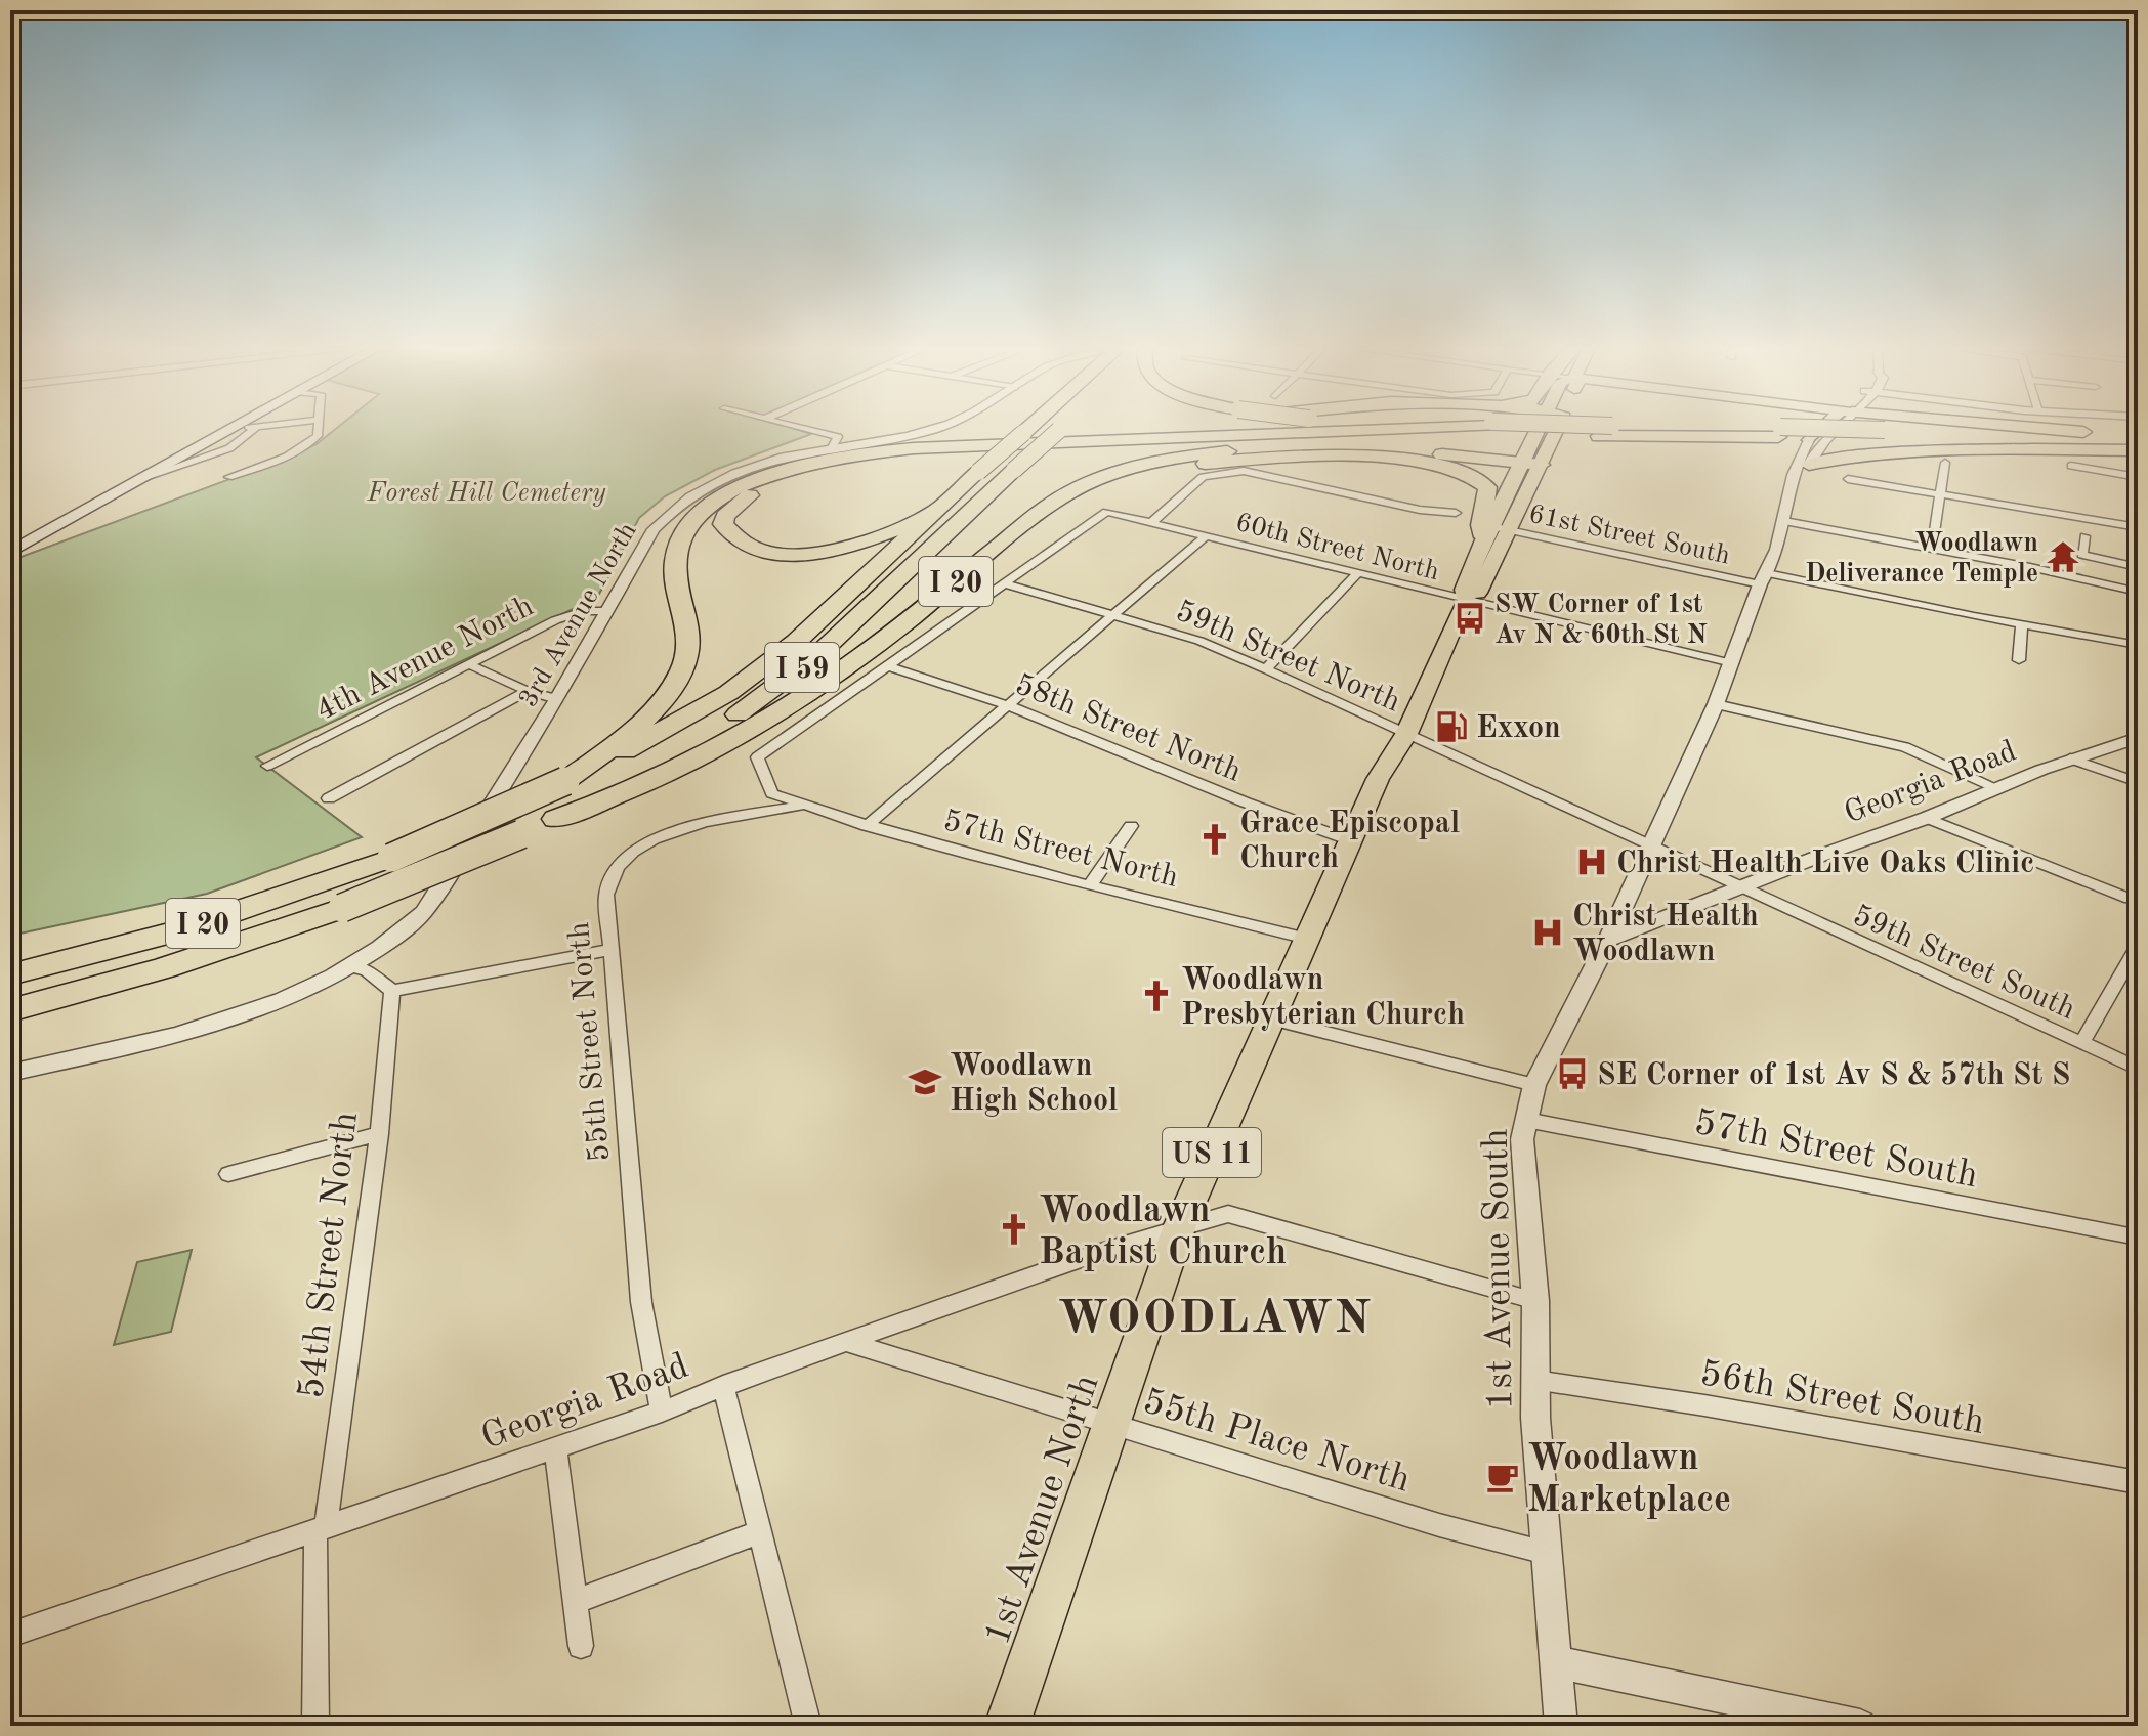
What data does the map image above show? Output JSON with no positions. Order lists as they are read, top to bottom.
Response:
{
  "streets": {
    "highway": ["I 20", "I 59"],
    "main road": ["US 11", "1st Avenue South", "1st Avenue North"],
    "street": [
      "61st Street South",
      "60th Street North",
      "3rd Avenue North",
      "59th Street North",
      "4th Avenue North",
      "58th Street North",
      "Georgia Road",
      "57th Street North",
      "59th Street South",
      "55th Street North",
      "57th Street South",
      "54th Street North",
      "56th Street South",
      "55th Place North"
    ]
  },
  "crossings": [
    ["61st Street South", "1st Avenue South"],
    ["61st Street South", "1st Avenue North"],
    ["60th Street North", "59th Street North"],
    ["60th Street North", "1st Avenue South"],
    ["60th Street North", "1st Avenue North"],
    ["I 20", "I 59"],
    ["3rd Avenue North", "4th Avenue North"],
    ["59th Street North", "59th Street South"],
    ["59th Street North", "1st Avenue North"],
    ["58th Street North", "57th Street North"],
    ["58th Street North", "1st Avenue North"],
    ["Georgia Road", "59th Street South"],
    ["Georgia Road", "55th Street North"],
    ["Georgia Road", "54th Street North"],
    ["Georgia Road", "1st Avenue South"],
    ["Georgia Road", "55th Place North"],
    ["Georgia Road", "1st Avenue North"],
    ["57th Street North", "55th Street North"],
    ["57th Street North", "1st Avenue North"],
    ["59th Street South", "1st Avenue South"],
    ["57th Street South", "1st Avenue South"],
    ["1st Avenue South", "56th Street South"],
    ["1st Avenue South", "55th Place North"],
    ["55th Place North", "1st Avenue North"]
  ],
  "districts": ["WOODLAWN"],
  "parks": ["Forest Hill Cemetery"],
  "places": {
    "temple": ["Woodlawn Deliverance Temple"],
    "bus stop": ["SW Corner of 1st Av N & 60th St N", "SE Corner of 1st Av S & 57th St S"],
    "fuel station": ["Exxon"],
    "church": ["Grace Episcopal Church", "Woodlawn Presbyterian Church", "Woodlawn Baptist Church"],
    "hospital": ["Christ Health Live Oaks Clinic", "Christ Health Woodlawn"],
    "school or university": ["Woodlawn High School"],
    "cafe": ["Woodlawn Marketplace"]
  }
}
